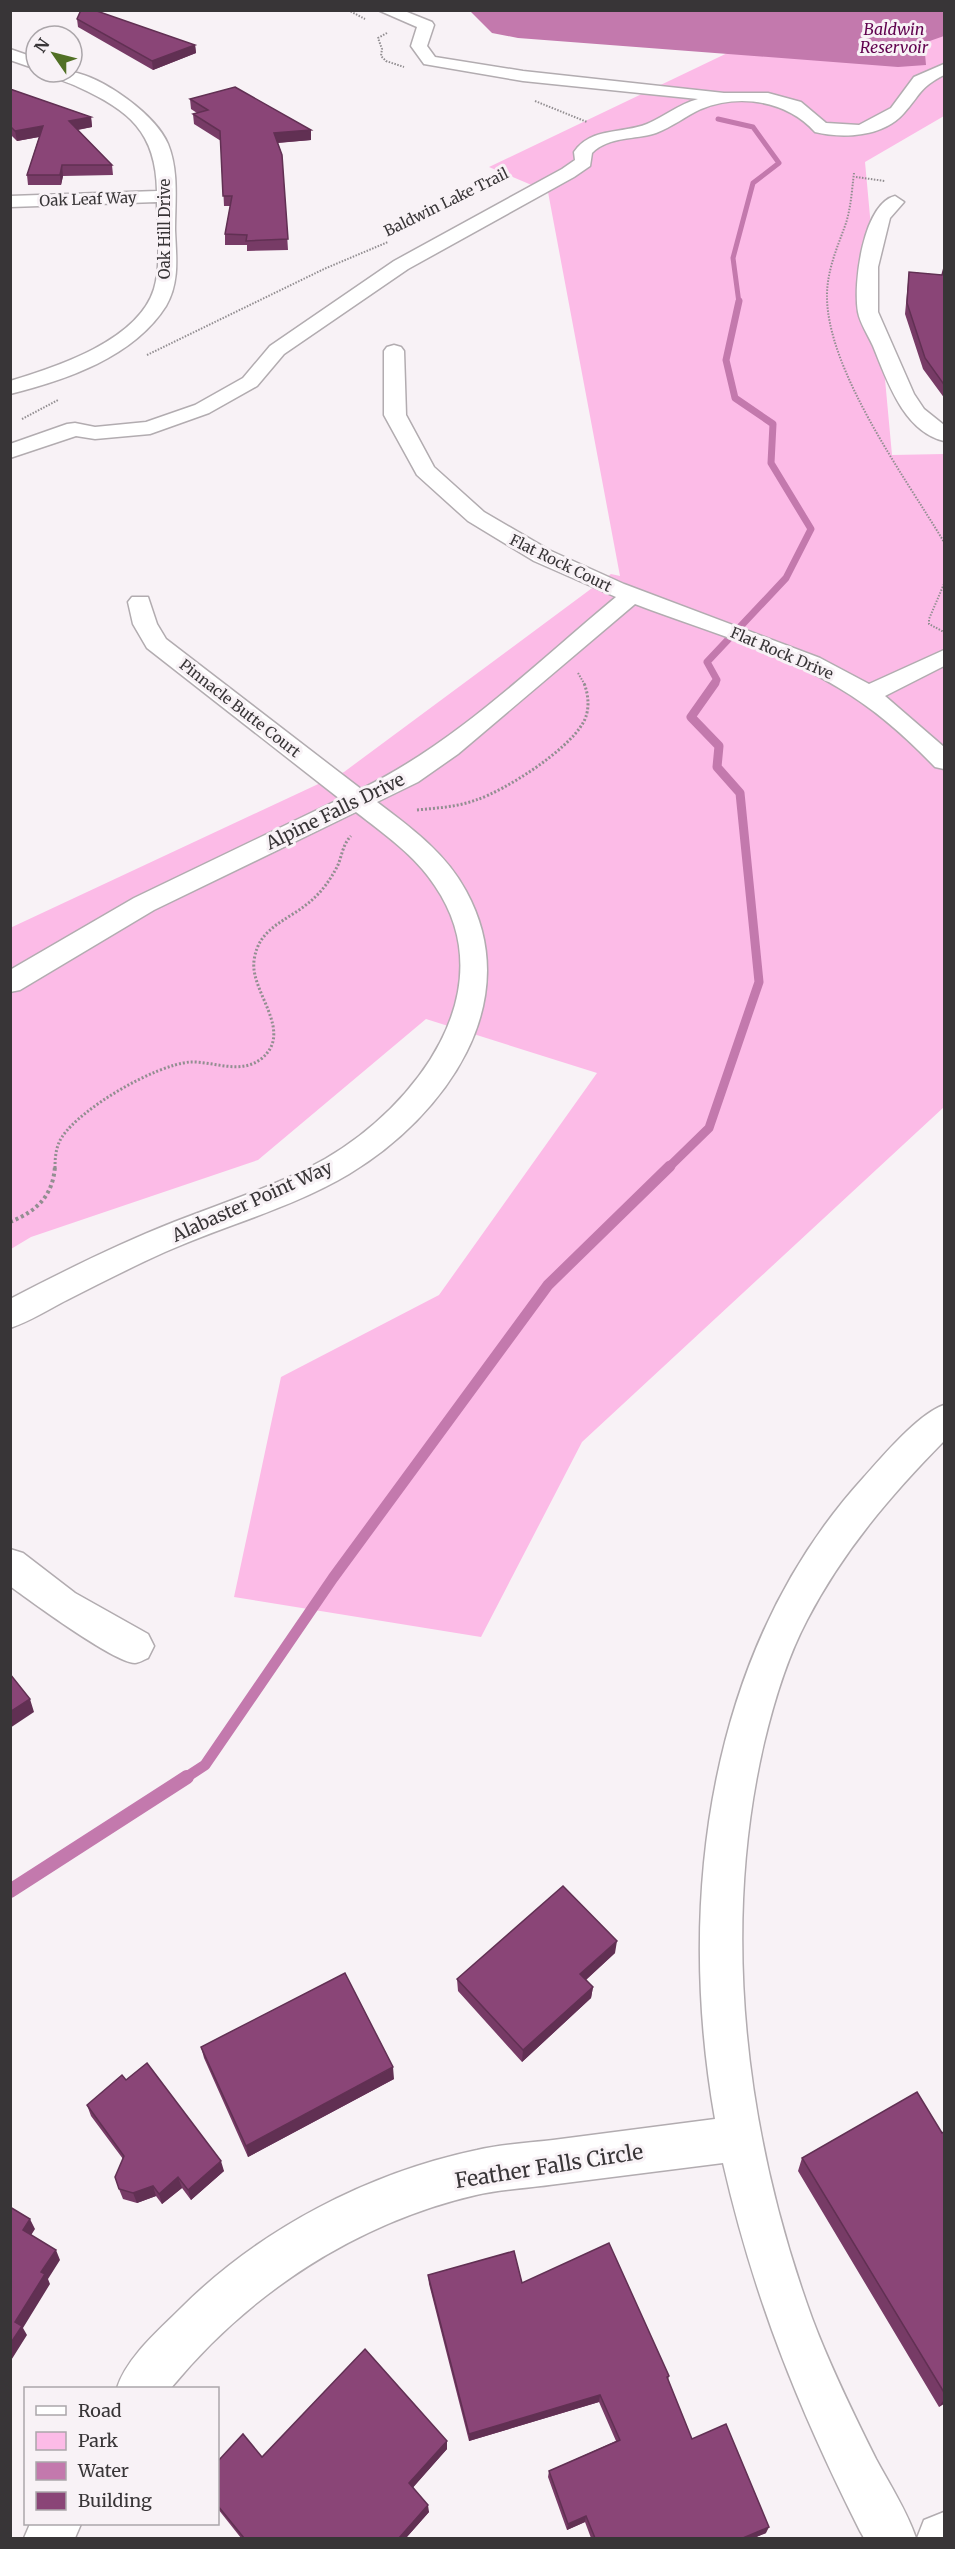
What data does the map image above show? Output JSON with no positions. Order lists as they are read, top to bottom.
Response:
{
  "streets": {
    "street": [
      "Oak Leaf Way",
      "Oak Hill Drive",
      "Flat Rock Court",
      "Flat Rock Drive",
      "Pinnacle Butte Court",
      "Alpine Falls Drive",
      "Alabaster Point Way",
      "Feather Falls Circle"
    ],
    "path": ["Baldwin Lake Trail"]
  },
  "crossings": [
    ["Oak Leaf Way", "Oak Hill Drive"],
    ["Flat Rock Court", "Flat Rock Drive"],
    ["Flat Rock Court", "Alpine Falls Drive"],
    ["Flat Rock Drive", "Alpine Falls Drive"],
    ["Pinnacle Butte Court", "Alpine Falls Drive"],
    ["Pinnacle Butte Court", "Alabaster Point Way"],
    ["Alpine Falls Drive", "Alabaster Point Way"]
  ],
  "water": ["Baldwin Reservoir"],
  "legend": [
    "Road",
    "Park",
    "Water",
    "Building"
  ],
  "north": "top left"
}
